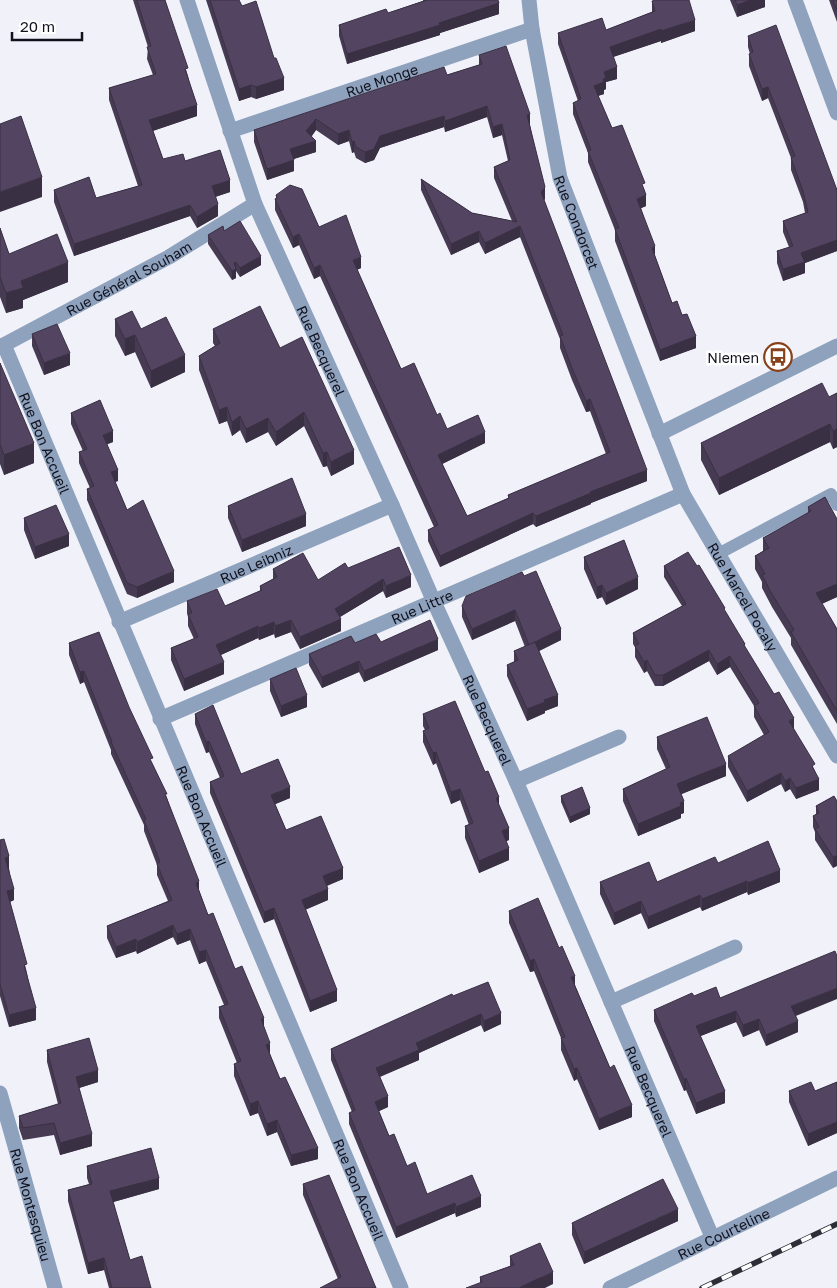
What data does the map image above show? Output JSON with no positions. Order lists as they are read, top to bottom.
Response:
{
  "streets": {
    "street": [
      "Rue Monge",
      "Rue Condorcet",
      "Rue Général Souham",
      "Rue Becquerel",
      "Rue Bon Accueil",
      "Rue Leibniz",
      "Rue Marcel Pocaly",
      "Rue Littre",
      "Rue Montesquieu",
      "Rue Courteline"
    ]
  },
  "crossings": [
    ["Rue Monge", "Rue Condorcet"],
    ["Rue Monge", "Rue Becquerel"],
    ["Rue Condorcet", "Rue Marcel Pocaly"],
    ["Rue Général Souham", "Rue Becquerel"],
    ["Rue Général Souham", "Rue Bon Accueil"],
    ["Rue Becquerel", "Rue Leibniz"],
    ["Rue Becquerel", "Rue Littre"],
    ["Rue Becquerel", "Rue Courteline"],
    ["Rue Bon Accueil", "Rue Leibniz"],
    ["Rue Bon Accueil", "Rue Littre"],
    ["Rue Marcel Pocaly", "Rue Littre"]
  ],
  "places": {
    "bus stop": ["Niemen"]
  },
  "scale_bar": "20 m"
}
